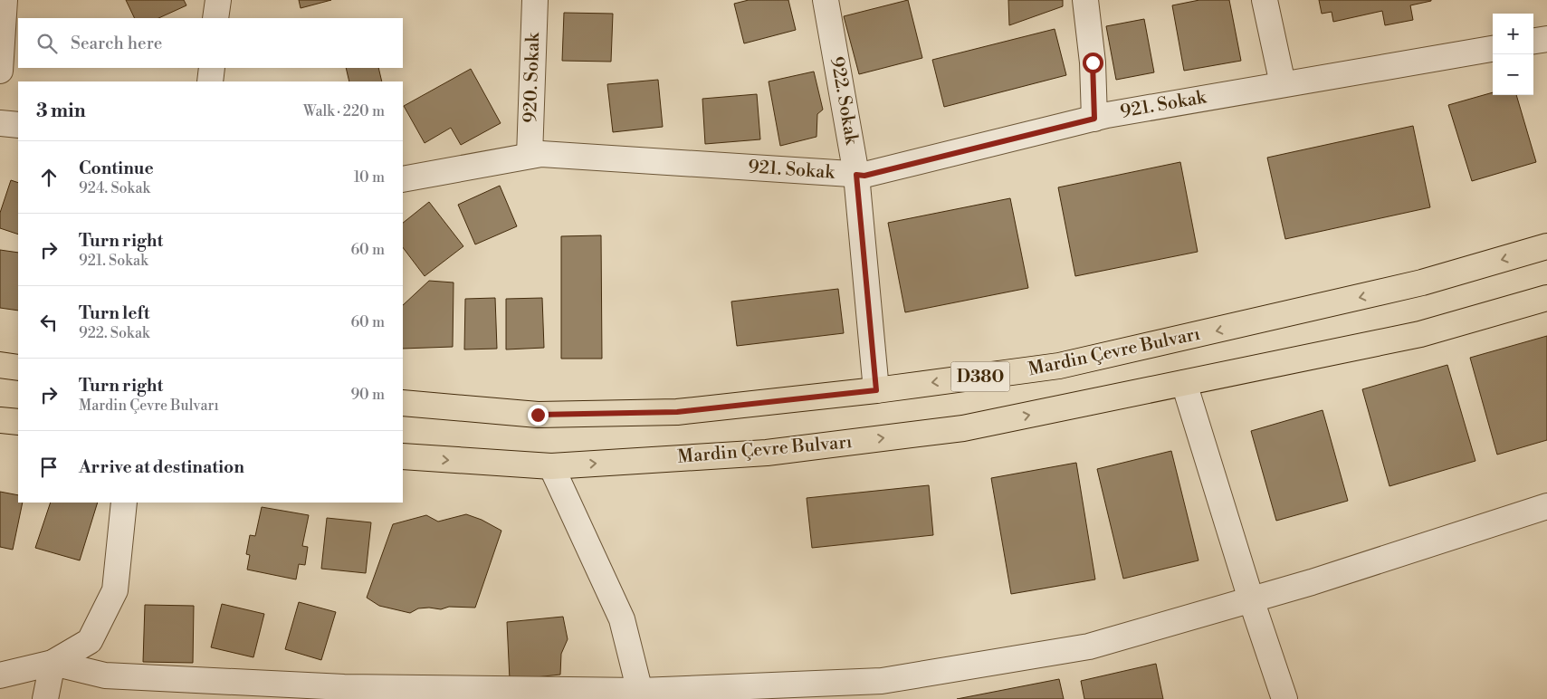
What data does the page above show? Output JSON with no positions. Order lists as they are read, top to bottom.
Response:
{
  "streets": {
    "main road": ["Mardin Çevre Bulvarı", "D380"],
    "street": ["920. Sokak", "922. Sokak", "921. Sokak"]
  },
  "crossings": [
    ["920. Sokak", "921. Sokak"],
    ["922. Sokak", "921. Sokak"],
    ["922. Sokak", "Mardin Çevre Bulvarı"]
  ],
  "page": {
    "map_buttons": ["+", "−"],
    "search": "Search here",
    "heading": ["3 min", "Walk · 220 m"],
    "list": [
      ["Continue", "924. Sokak", "10 m"],
      ["Turn right", "921. Sokak", "60 m"],
      ["Turn left", "922. Sokak", "60 m"],
      ["Turn right", "Mardin Çevre Bulvarı", "90 m"],
      "Arrive at destination"
    ]
  }
}
